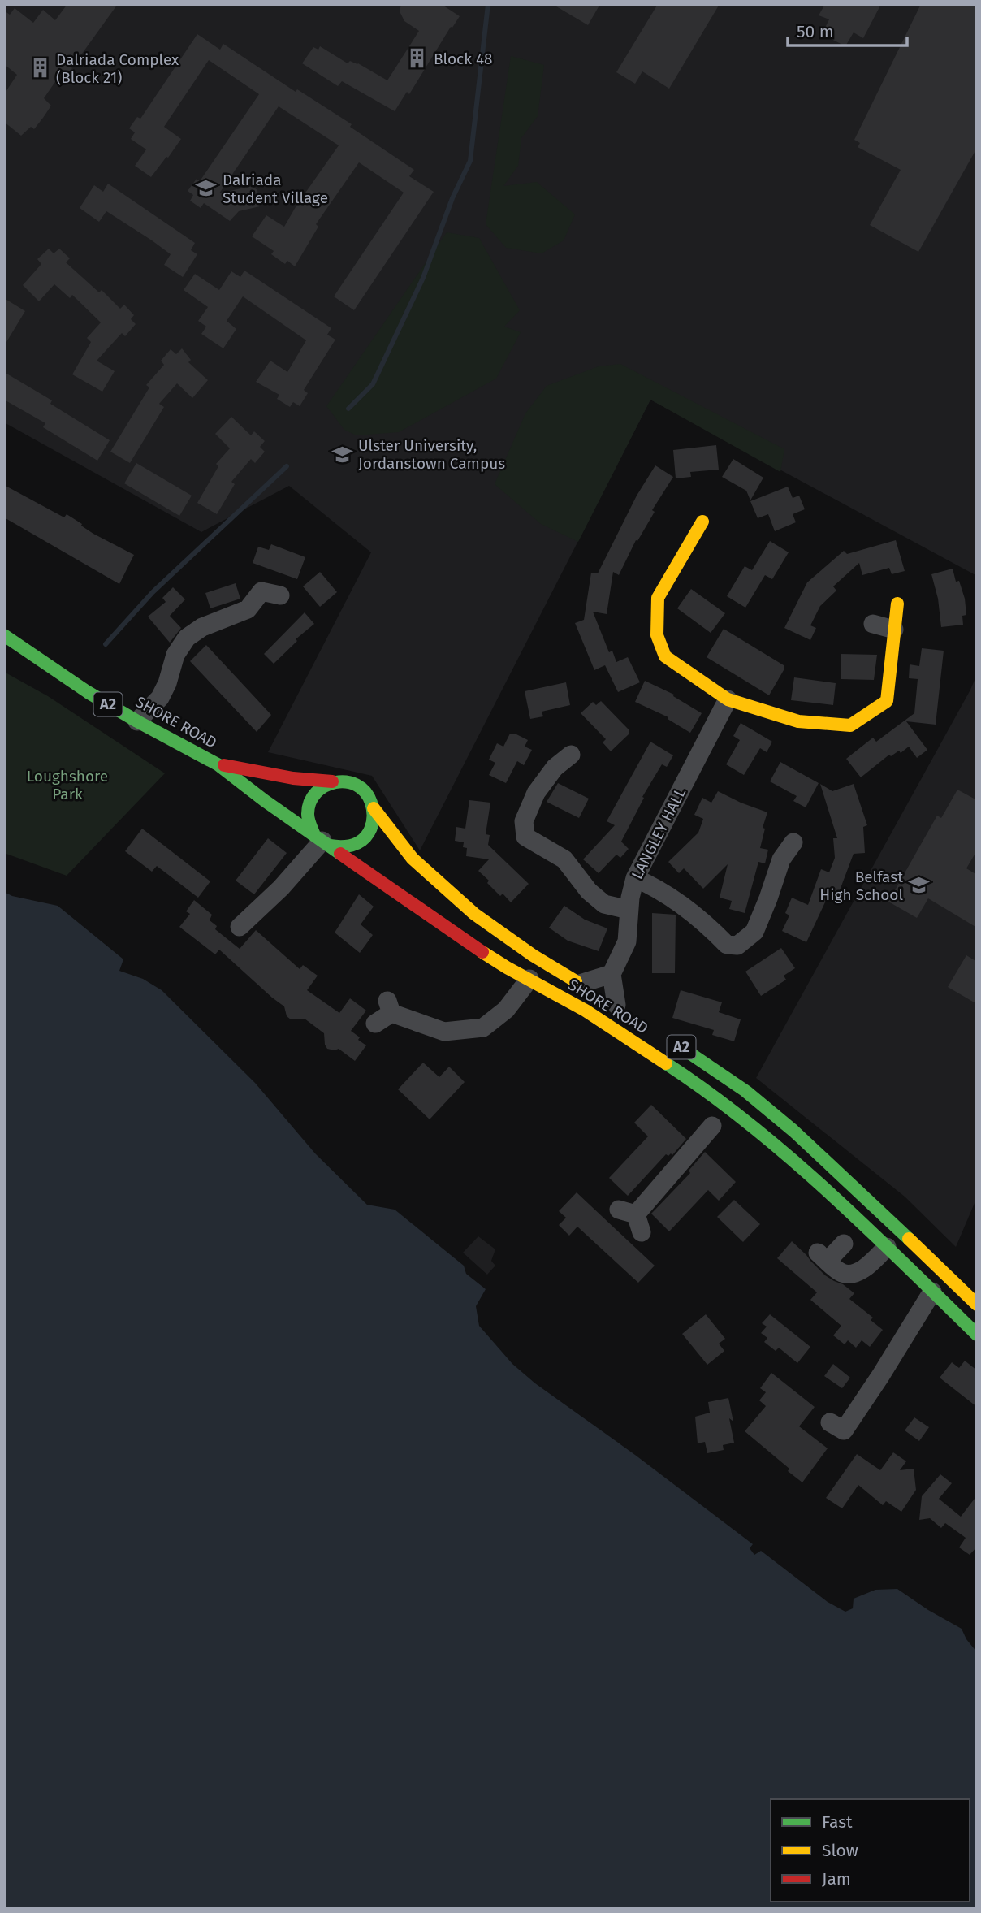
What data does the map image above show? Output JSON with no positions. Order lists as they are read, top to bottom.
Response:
{
  "streets": {
    "main road": ["A2", "SHORE ROAD"],
    "street": ["LANGLEY HALL"]
  },
  "crossings": [
    ["A2", "SHORE ROAD"]
  ],
  "parks": ["Loughshore Park"],
  "places": {
    "building": ["Block 48", "Dalriada Complex (Block 21)"],
    "school or university": ["Dalriada Student Village", "Ulster University, Jordanstown Campus", "Belfast High School"]
  },
  "legend": ["Fast", "Slow", "Jam"],
  "scale_bar": "50 m"
}
